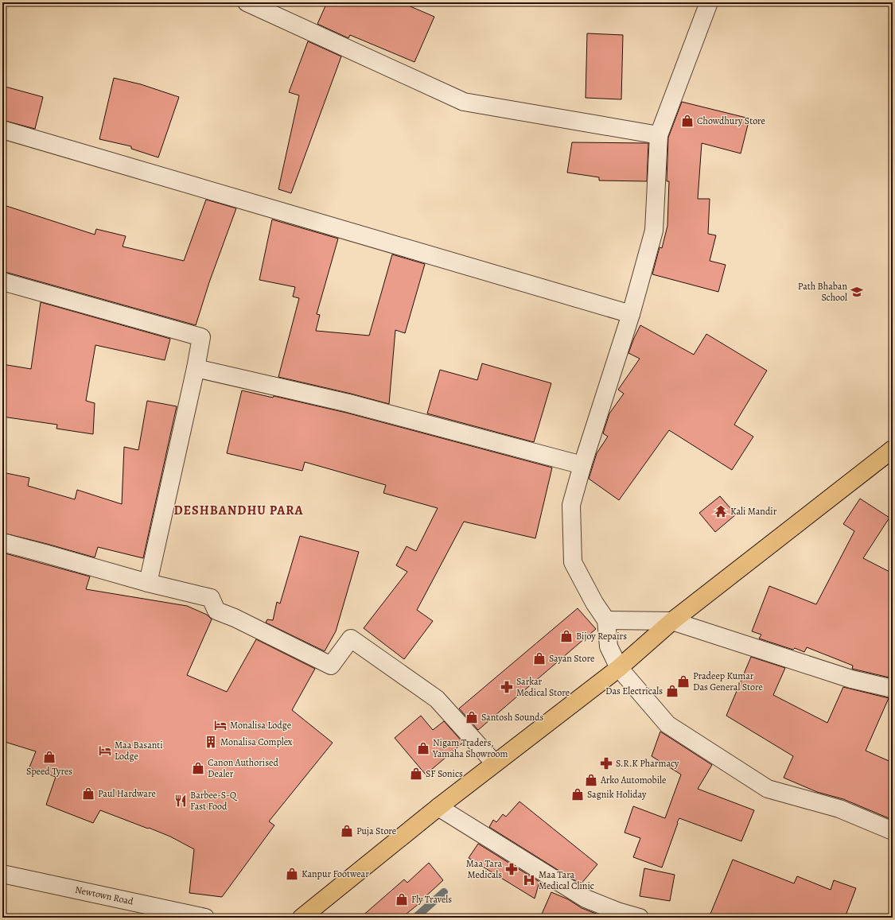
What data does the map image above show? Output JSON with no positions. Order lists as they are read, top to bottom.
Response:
{
  "streets": {
    "street": ["Newtown Road"]
  },
  "districts": ["DESHBANDHU PARA"],
  "places": {
    "shop": [
      "Chowdhury Store",
      "Bijoy Repairs",
      "Sayan Store",
      "Pradeep Kumar Das General Store",
      "Das Electricals",
      "Santosh Sounds",
      "Nigam Traders, Yamaha Showroom",
      "Speed Tyres",
      "Canon Authorised Dealer",
      "SF Sonics",
      "Arko Automobile",
      "Paul Hardware",
      "Sagnik Holiday",
      "Puja Store",
      "Kanpur Footwear",
      "Fly Travels"
    ],
    "school or university": ["Path Bhaban School"],
    "temple": ["Kali Mandir"],
    "pharmacy": ["Sarkar Medical Store", "S.R.K Pharmacy", "Maa Tara Medicals"],
    "hotel": ["Monalisa Lodge", "Maa Basanti Lodge"],
    "building": ["Monalisa Complex"],
    "restaurant": ["Barbee-S-Q Fast Food"],
    "hospital": ["Maa Tara Medical Clinic"]
  }
}
